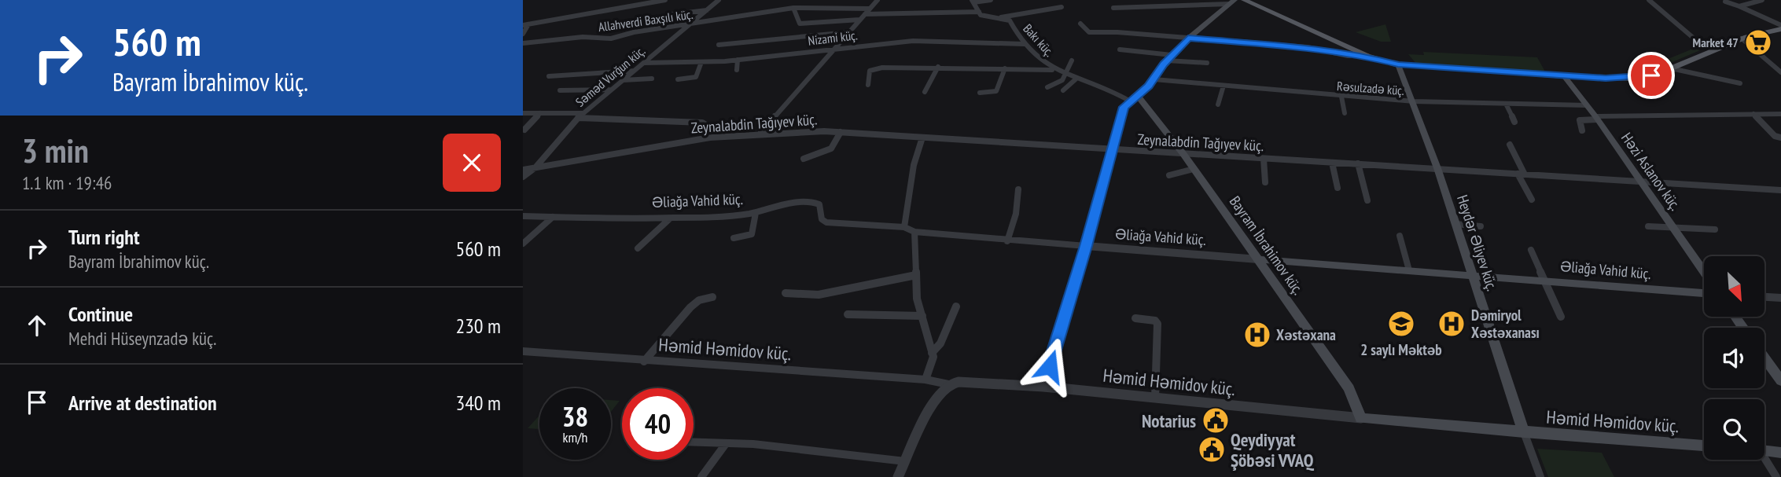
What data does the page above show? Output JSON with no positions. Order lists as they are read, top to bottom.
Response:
{
  "streets": {
    "main road": [
      "Həzi Aslanov küç.",
      "Əliağa Vahid küç.",
      "Heydər Əliyev küç.",
      "Bayram İbrahimov küç.",
      "Həmid Həmidov küç."
    ],
    "street": [
      "Allahverdi Baxşılı küç.",
      "Nizami küç.",
      "Bakı küç.",
      "Səməd Vurğun küç.",
      "Rəsulzadə küç.",
      "Zeynalabdin Tağıyev küç."
    ]
  },
  "crossings": [
    ["Allahverdi Baxşılı küç.", "Səməd Vurğun küç."],
    ["Nizami küç.", "Bakı küç."],
    ["Nizami küç.", "Səməd Vurğun küç."],
    ["Bakı küç.", "Bayram İbrahimov küç."],
    ["Səməd Vurğun küç.", "Zeynalabdin Tağıyev küç."],
    ["Rəsulzadə küç.", "Həzi Aslanov küç."],
    ["Rəsulzadə küç.", "Heydər Əliyev küç."],
    ["Zeynalabdin Tağıyev küç.", "Həzi Aslanov küç."],
    ["Zeynalabdin Tağıyev küç.", "Heydər Əliyev küç."],
    ["Zeynalabdin Tağıyev küç.", "Bayram İbrahimov küç."],
    ["Əliağa Vahid küç.", "Heydər Əliyev küç."],
    ["Əliağa Vahid küç.", "Bayram İbrahimov küç."],
    ["Heydər Əliyev küç.", "Həmid Həmidov küç."],
    ["Bayram İbrahimov küç.", "Həmid Həmidov küç."]
  ],
  "places": {
    "supermarket": ["Market 47"],
    "school or university": ["2 saylı Məktəb"],
    "hospital": ["Dəmiryol Xəstəxanası", "Xəstəxana"],
    "public building": ["Notarius", "Qeydiyyat Şöbəsi VVAQ"]
  },
  "north": "bottom right",
  "page": {
    "turn": ["560 m", "Bayram İbrahimov küç."],
    "heading": ["3 min", "1.1 km · 19:46"],
    "list": [
      {
        "name": "Turn right",
        "note": "Bayram İbrahimov küç.",
        "value": "560 m"
      },
      {
        "name": "Continue",
        "note": "Mehdi Hüseynzadə küç.",
        "value": "230 m"
      },
      {
        "name": "Arrive at destination",
        "value": "340 m"
      }
    ],
    "speed": "38 km/h",
    "limit": "40"
  }
}
